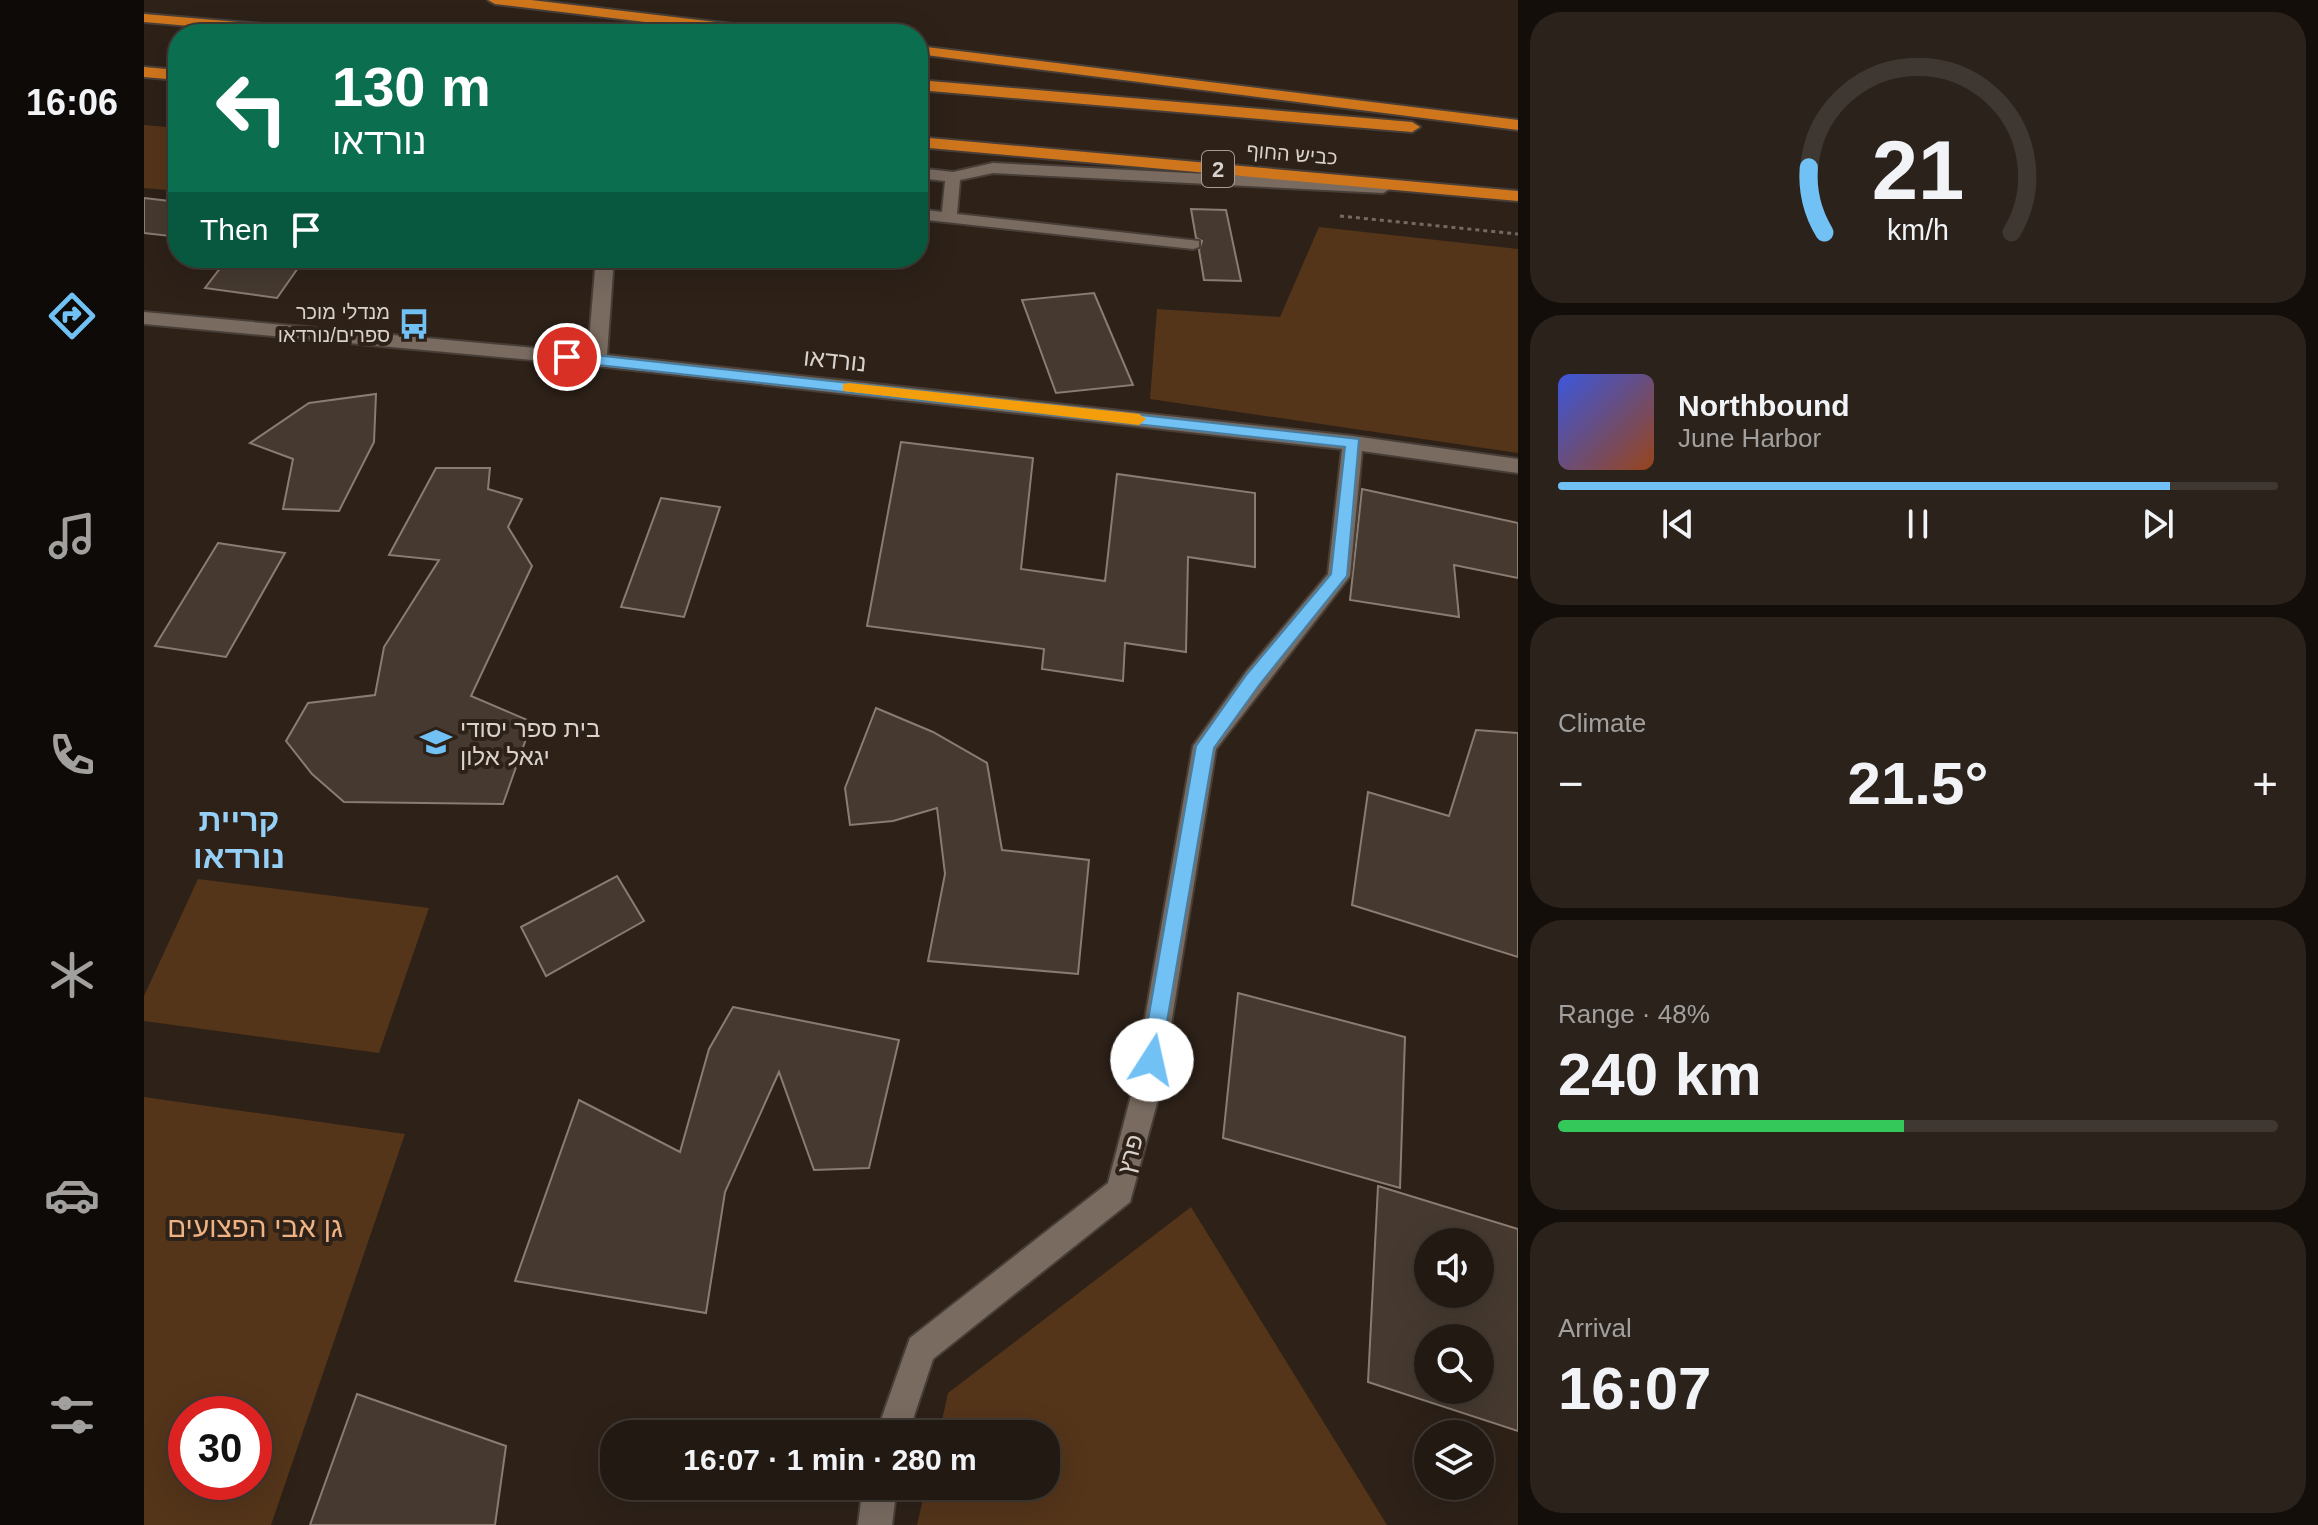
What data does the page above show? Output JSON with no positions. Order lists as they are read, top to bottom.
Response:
{
  "streets": {
    "highway": ["כביש החוף", "2"],
    "street": ["נורדאו", "פרץ"]
  },
  "crossings": [
    ["נורדאו", "פרץ"]
  ],
  "districts": ["קריית נורדאו"],
  "parks": ["גן אבי הפצועים"],
  "places": {
    "bus stop": ["מנדלי מוכר ספרים/נורדאו"],
    "school or university": ["בית ספר יסודי יגאל אלון"]
  },
  "page": {
    "tabs": "16:06",
    "turn": ["130 m", "נורדאו"],
    "then": "Then",
    "song": ["Northbound", "June Harbor"],
    "tile": [
      "Climate",
      ["Range · 48%", "240 km"],
      ["Arrival", "16:07"]
    ],
    "heat": ["−", "21.5°", "+"],
    "limit": "30",
    "trip": "16:07 · 1 min · 280 m",
    "gauge": ["21", "km/h"]
  }
}
